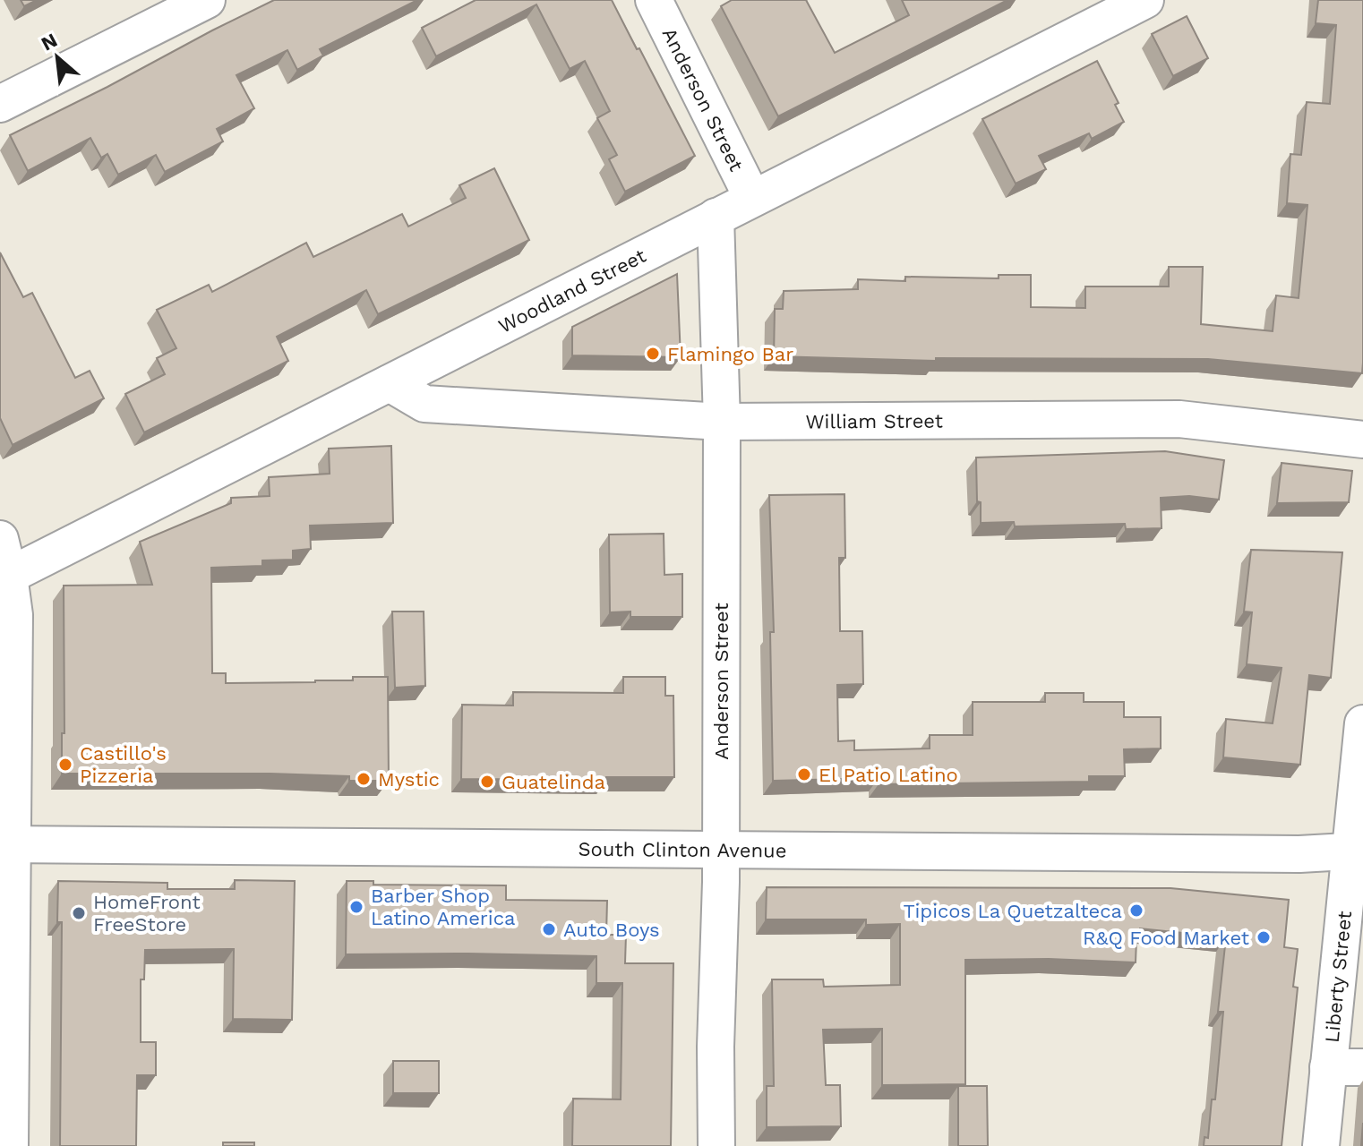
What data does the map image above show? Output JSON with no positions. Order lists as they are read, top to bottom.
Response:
{
  "streets": {
    "street": [
      "Anderson Street",
      "Woodland Street",
      "William Street",
      "South Clinton Avenue",
      "Liberty Street"
    ]
  },
  "crossings": [
    ["Anderson Street", "Woodland Street"],
    ["Anderson Street", "William Street"],
    ["Anderson Street", "South Clinton Avenue"],
    ["Woodland Street", "William Street"],
    ["South Clinton Avenue", "Liberty Street"]
  ],
  "places": [
    "Flamingo Bar",
    "Castillo's Pizzeria",
    "El Patio Latino",
    "Mystic",
    "Guatelinda",
    "Barber Shop Latino America",
    "Tipicos La Quetzalteca",
    "HomeFront FreeStore",
    "Auto Boys",
    "R&Q Food Market"
  ],
  "north": "top left"
}
